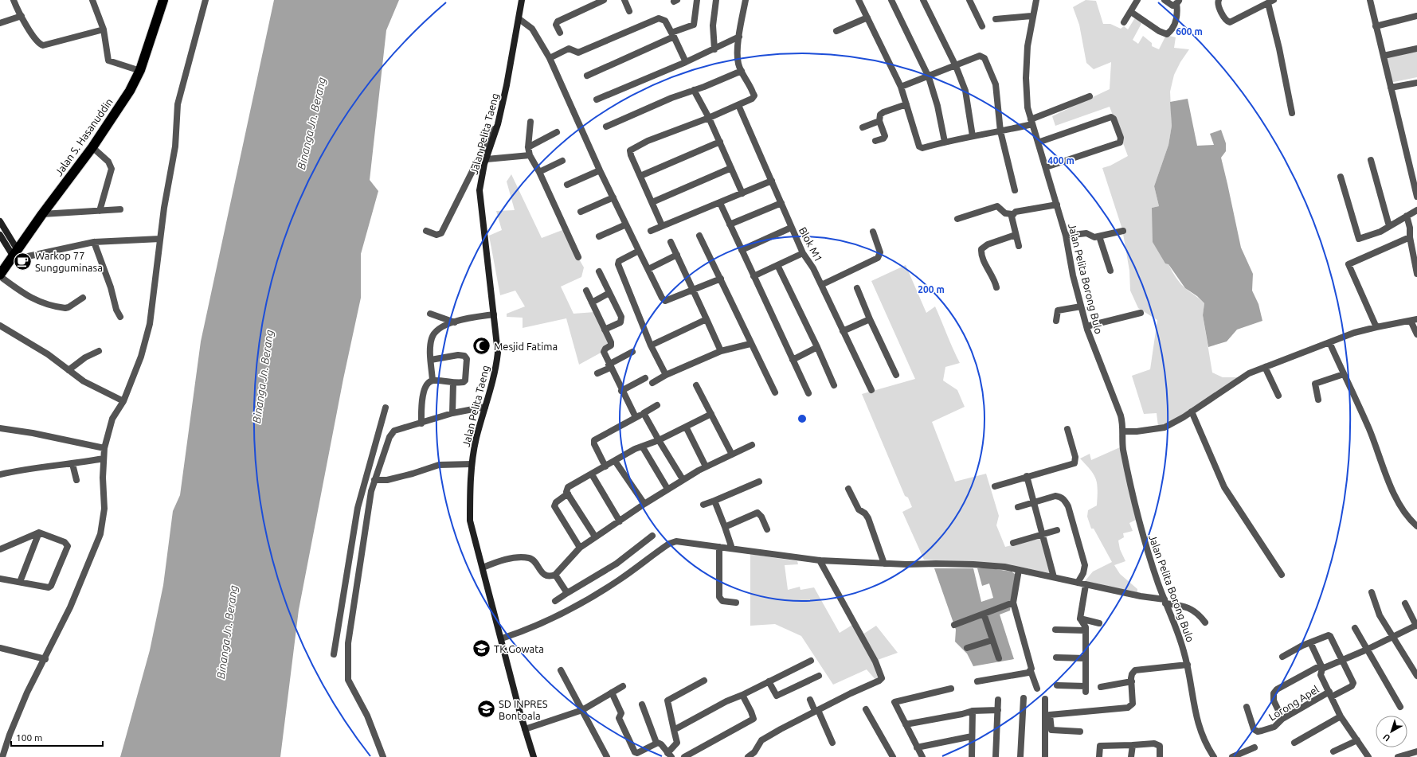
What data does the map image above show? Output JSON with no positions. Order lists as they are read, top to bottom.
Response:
{
  "streets": {
    "highway": ["Jalan S. Hasanuddin"],
    "street": [
      "Jalan Pelita Taeng",
      "Blok M1",
      "Jalan Pelita Borong Bulo",
      "Lorong Apel"
    ]
  },
  "water": ["Binanga Jn. Berang"],
  "places": {
    "cafe": ["Warkop 77 Sungguminasa"],
    "mosque": ["Mesjid Fatima"],
    "school or university": ["TK.Gowata", "SD INPRES Bontoala"]
  },
  "scale_bar": "100 m",
  "north": "bottom left",
  "rings": ["600 m", "400 m", "200 m"]
}
